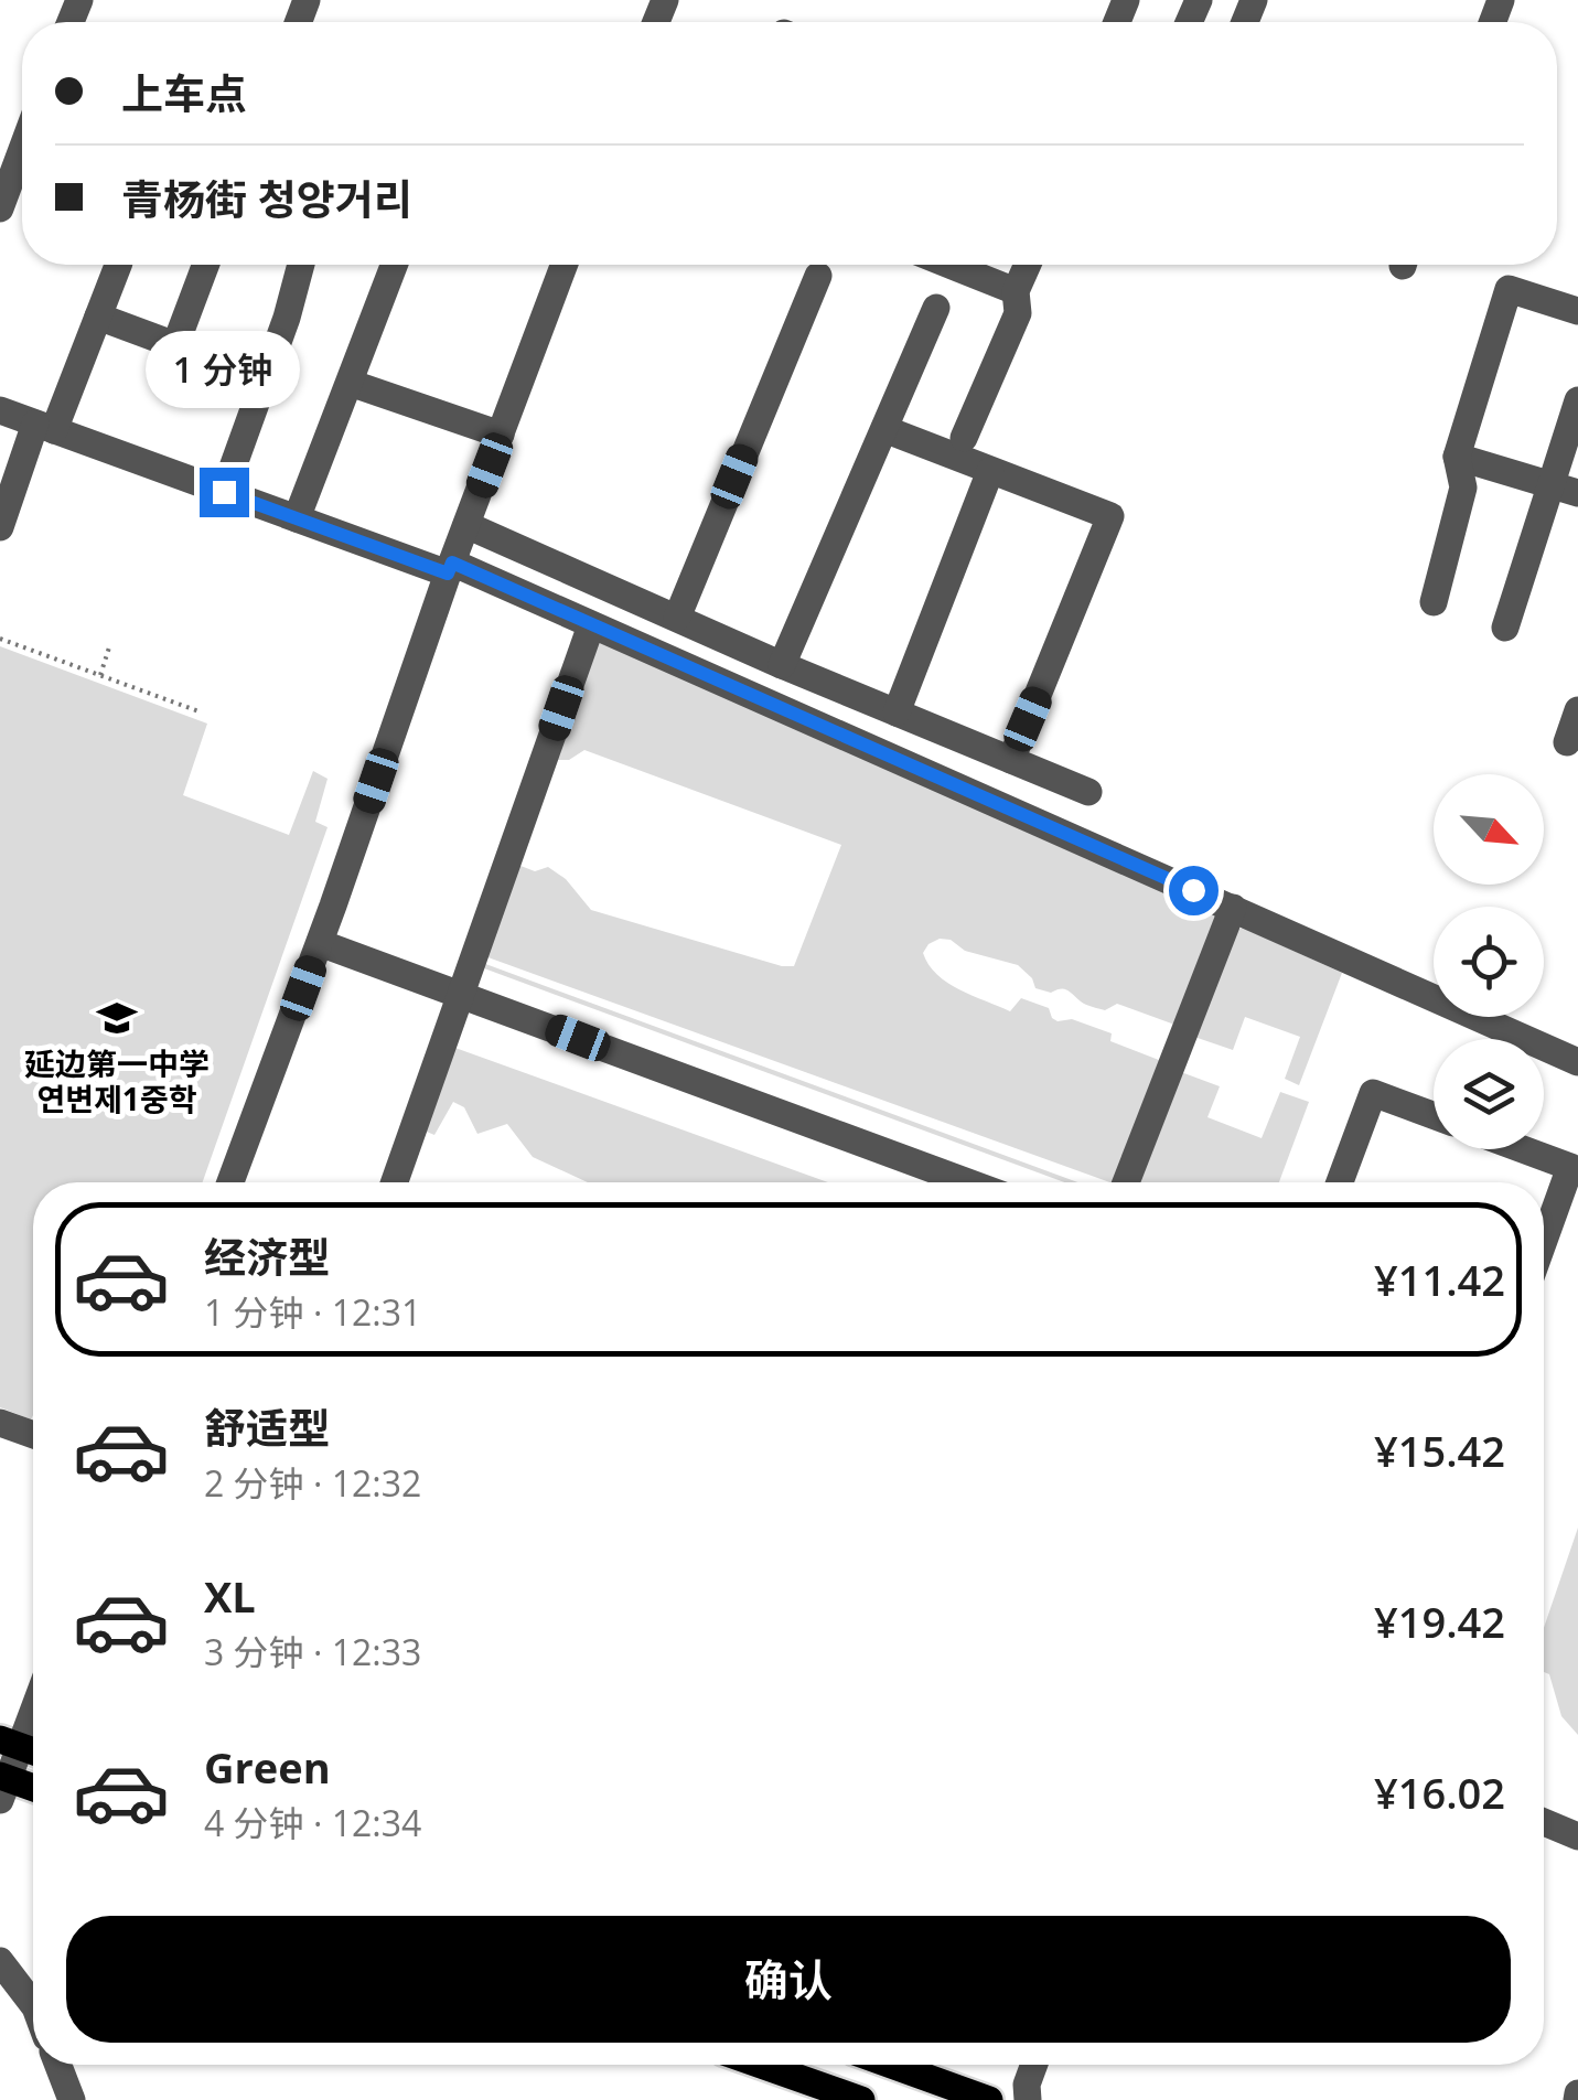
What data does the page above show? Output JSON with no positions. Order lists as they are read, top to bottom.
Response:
{
  "places": {
    "school or university": ["延边第一中学 연변제1중학"]
  },
  "north": "bottom right",
  "page": {
    "banner": ["上车点", "青杨街 청양거리"],
    "bubble": "1 分钟",
    "list": [
      {
        "name": "经济型",
        "note": "1 分钟 · 12:31",
        "value": "¥11.42"
      },
      {
        "name": "舒适型",
        "note": "2 分钟 · 12:32",
        "value": "¥15.42"
      },
      {
        "name": "XL",
        "note": "3 分钟 · 12:33",
        "value": "¥19.42"
      },
      {
        "name": "Green",
        "note": "4 分钟 · 12:34",
        "value": "¥16.02"
      }
    ],
    "buttons": "确认"
  }
}
